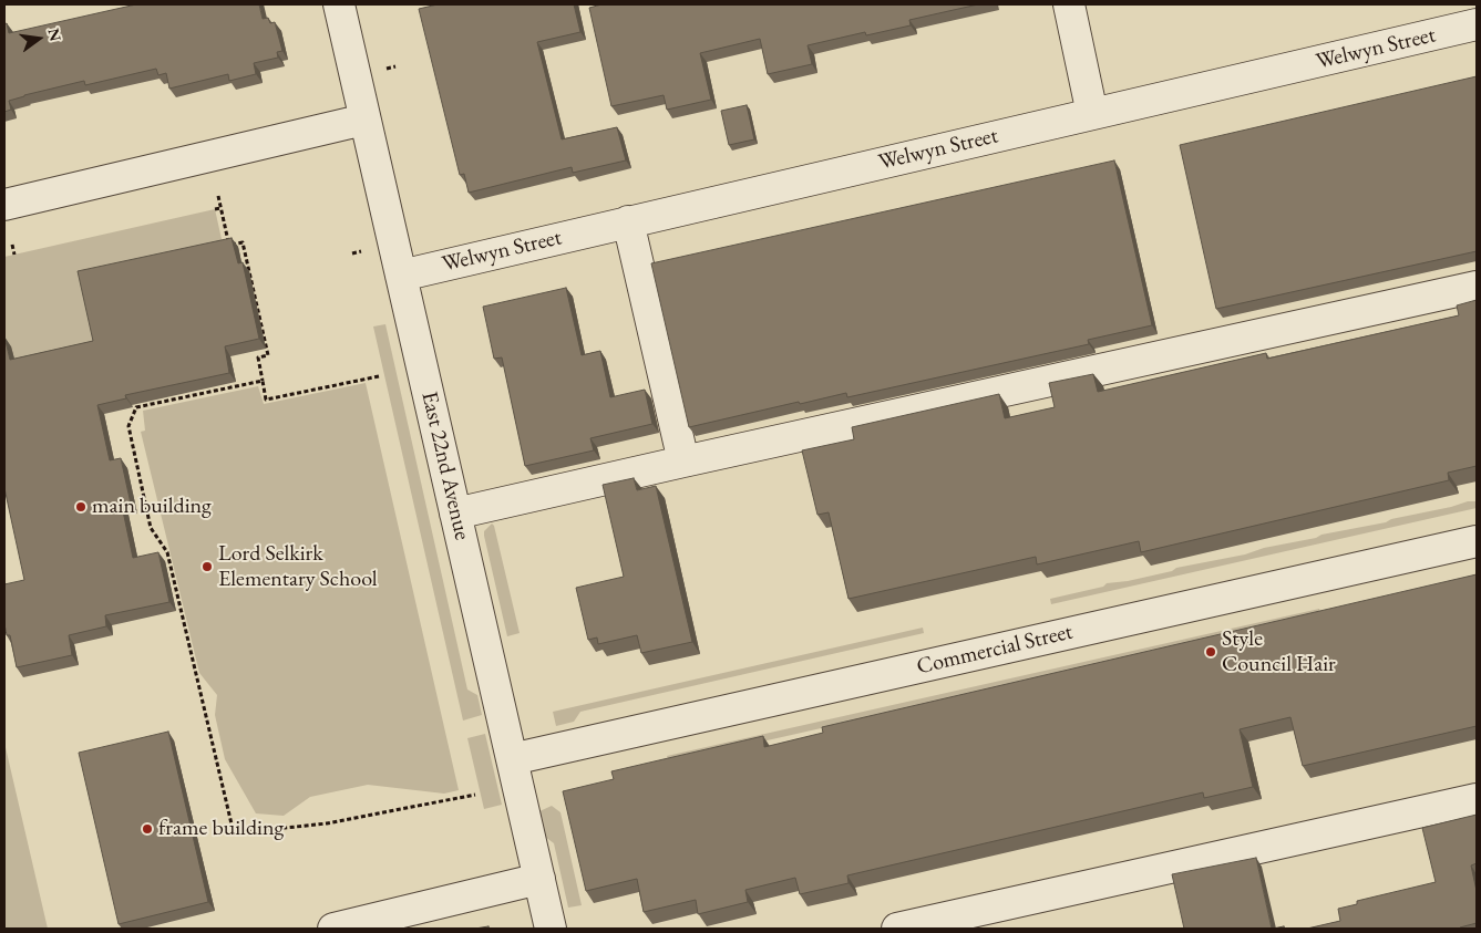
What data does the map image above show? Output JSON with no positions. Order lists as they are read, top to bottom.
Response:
{
  "streets": {
    "street": ["Welwyn Street", "East 22nd Avenue", "Commercial Street"]
  },
  "crossings": [
    ["Welwyn Street", "East 22nd Avenue"],
    ["East 22nd Avenue", "Commercial Street"]
  ],
  "places": [
    "main building",
    "Lord Selkirk Elementary School",
    "Style Council Hair",
    "frame building"
  ],
  "north": "right"
}
